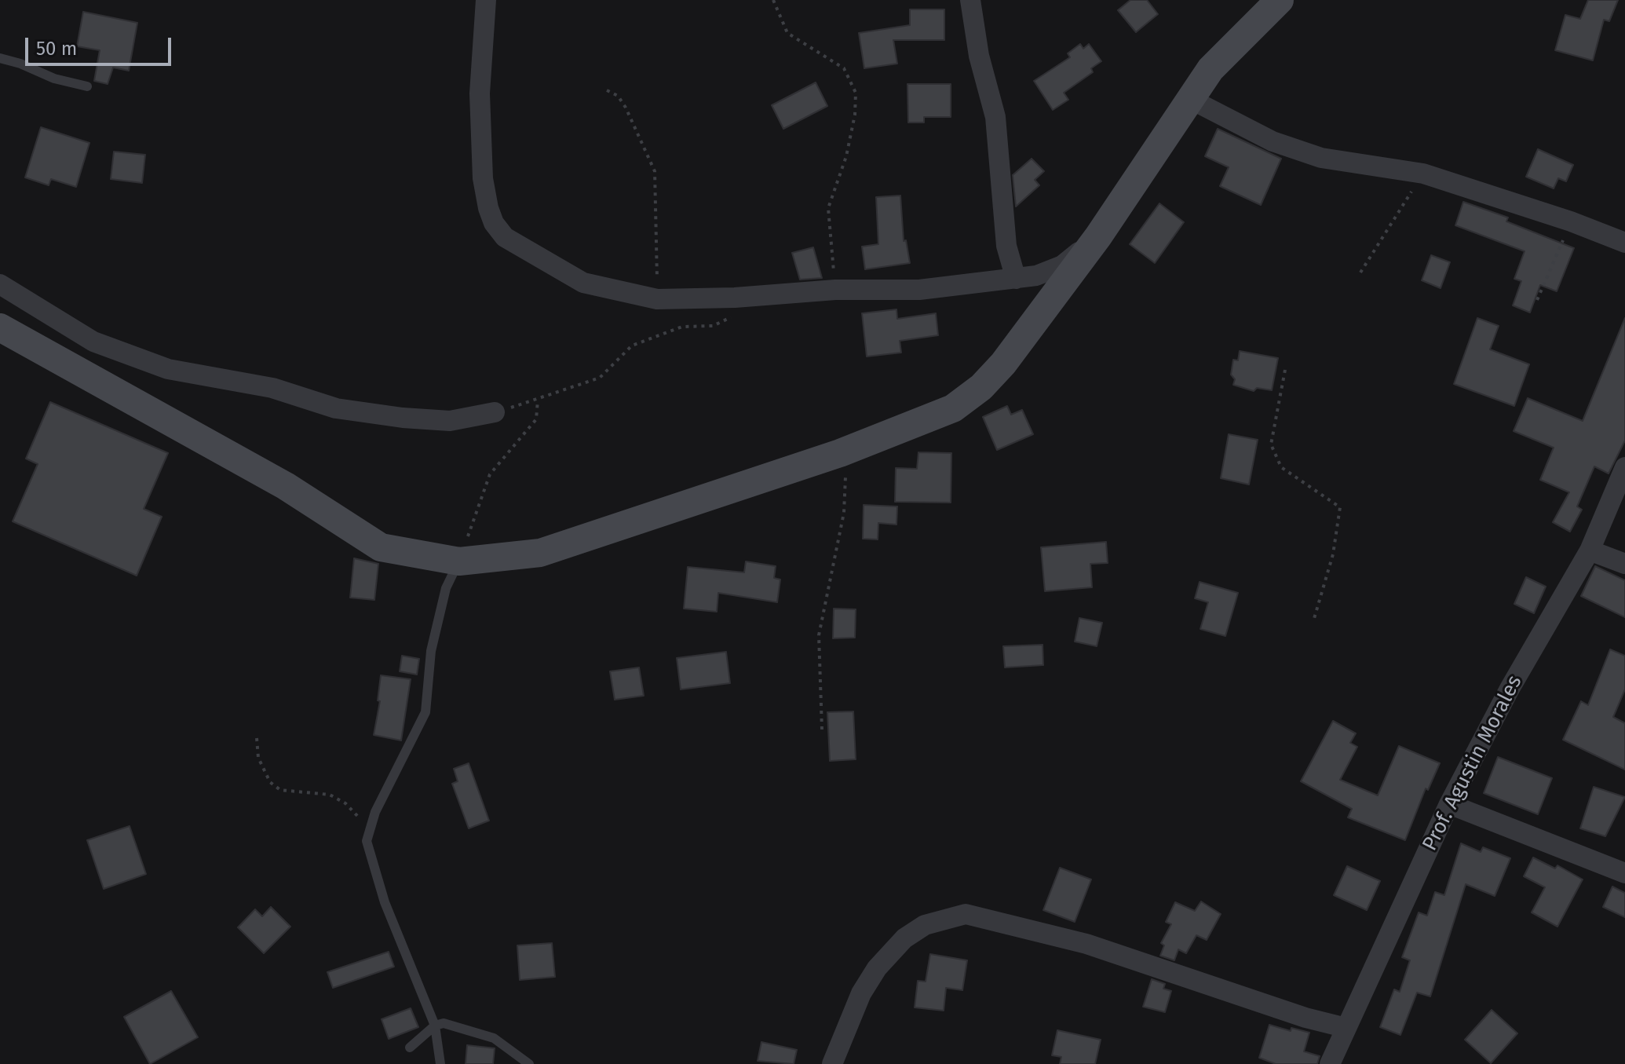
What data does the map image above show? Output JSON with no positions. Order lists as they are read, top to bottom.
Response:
{
  "streets": {
    "street": ["Prof. Agustin Morales"]
  },
  "scale_bar": "50 m"
}
